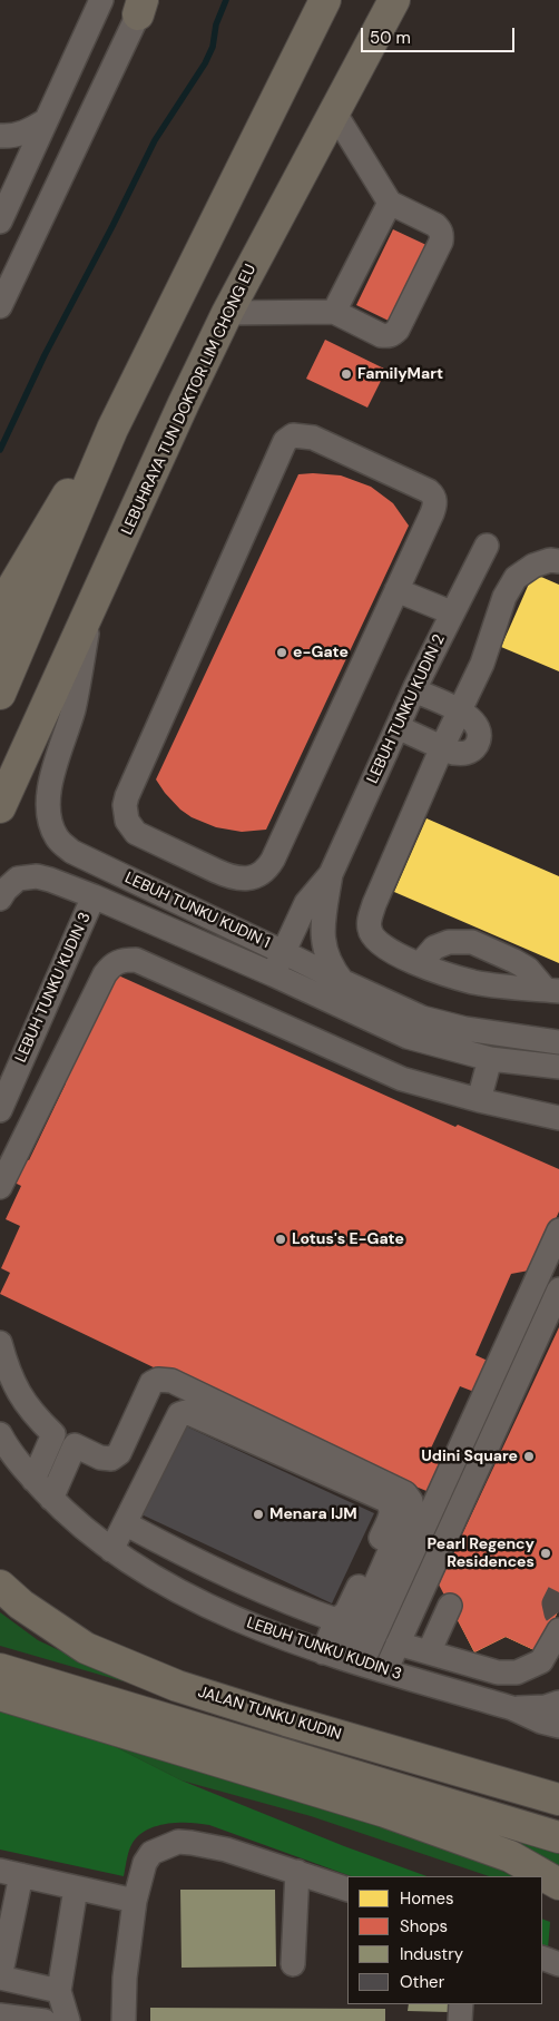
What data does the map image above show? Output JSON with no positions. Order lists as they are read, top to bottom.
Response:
{
  "streets": {
    "highway": ["LEBUHRAYA TUN DOKTOR LIM CHONG EU", "JALAN TUNKU KUDIN"],
    "street": ["LEBUH TUNKU KUDIN 2", "LEBUH TUNKU KUDIN 1", "LEBUH TUNKU KUDIN 3"]
  },
  "crossings": [
    ["LEBUHRAYA TUN DOKTOR LIM CHONG EU", "LEBUH TUNKU KUDIN 1"],
    ["LEBUH TUNKU KUDIN 2", "LEBUH TUNKU KUDIN 1"],
    ["LEBUH TUNKU KUDIN 1", "LEBUH TUNKU KUDIN 3"]
  ],
  "places": [
    "FamilyMart",
    "e-Gate",
    "Lotus's E-Gate",
    "Udini Square",
    "Menara IJM",
    "Pearl Regency Residences"
  ],
  "legend": [
    "Homes",
    "Shops",
    "Industry",
    "Other"
  ],
  "scale_bar": "50 m"
}
